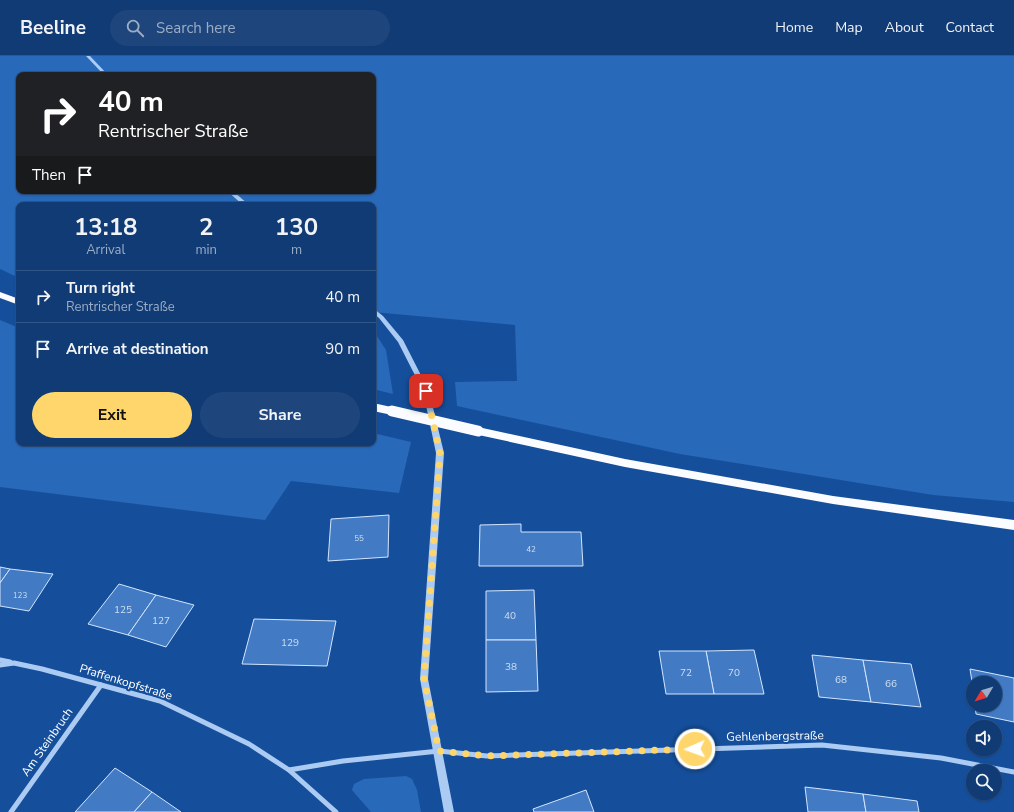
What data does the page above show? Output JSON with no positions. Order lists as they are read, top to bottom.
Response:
{
  "streets": {
    "street": ["Pfaffenkopfstraße", "Gehlenbergstraße", "Am Steinbruch"]
  },
  "crossings": [
    ["Pfaffenkopfstraße", "Am Steinbruch"]
  ],
  "house_numbers": [
    "55",
    "42",
    "123",
    "125",
    "40",
    "127",
    "129",
    "38",
    "72",
    "70",
    "68",
    "66"
  ],
  "north": "bottom left",
  "page": {
    "header": "Beeline",
    "search": "Search here",
    "nav": [
      "Home",
      "Map",
      "About",
      "Contact"
    ],
    "turn": ["40 m", "Rentrischer Straße"],
    "then": "Then",
    "eta": [
      "13:18",
      "Arrival",
      "2",
      "min",
      "130",
      "m"
    ],
    "list": [
      {
        "name": "Turn right",
        "note": "Rentrischer Straße",
        "value": "40 m"
      },
      {
        "name": "Arrive at destination",
        "value": "90 m"
      }
    ],
    "buttons": ["Exit", "Share"]
  }
}
